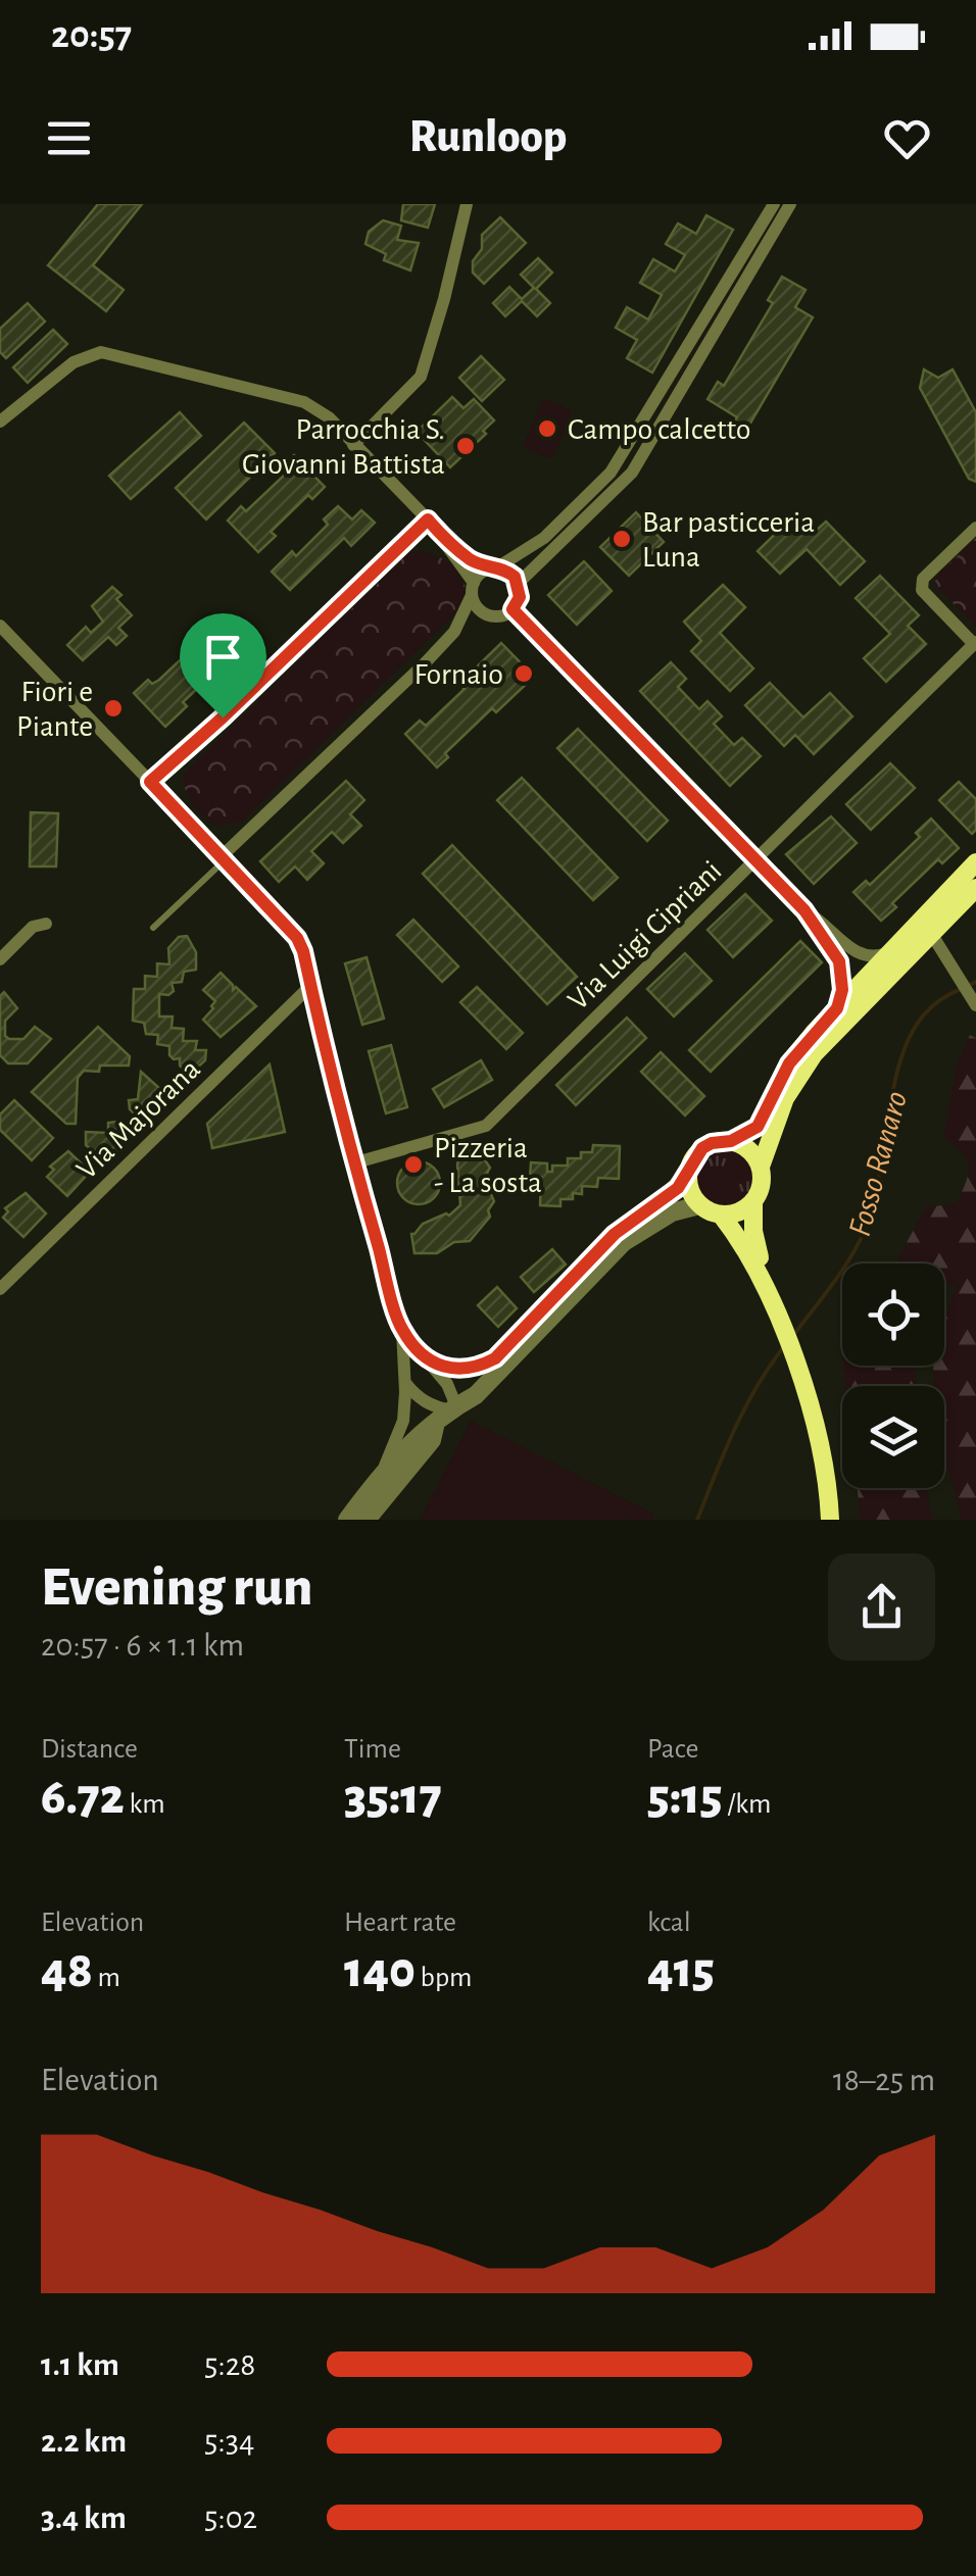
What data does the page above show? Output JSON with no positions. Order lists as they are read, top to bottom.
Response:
{
  "streets": {
    "street": ["Via Luigi Cipriani", "Via Majorana"]
  },
  "water": ["Fosso Ranaro"],
  "places": [
    "Campo calcetto",
    "Parrocchia S. Giovanni Battista",
    "Bar pasticceria Luna",
    "Fornaio",
    "Fiori e Piante",
    "Pizzeria - La sosta"
  ],
  "page": {
    "status": "20:57",
    "header": "Runloop",
    "heading": ["Evening run", "20:57 · 6 × 1.1 km"],
    "stats": [
      ["Distance", "6.72 km"],
      ["Time", "35:17"],
      ["Pace", "5:15 /km"],
      ["Elevation", "48 m"],
      ["Heart rate", "140 bpm"],
      ["kcal", "415"]
    ],
    "chart": ["Elevation", "18–25 m"],
    "list": [
      {
        "name": "1.1 km",
        "note": "5:28"
      },
      {
        "name": "2.2 km",
        "note": "5:34"
      },
      {
        "name": "3.4 km",
        "note": "5:02"
      }
    ]
  }
}
